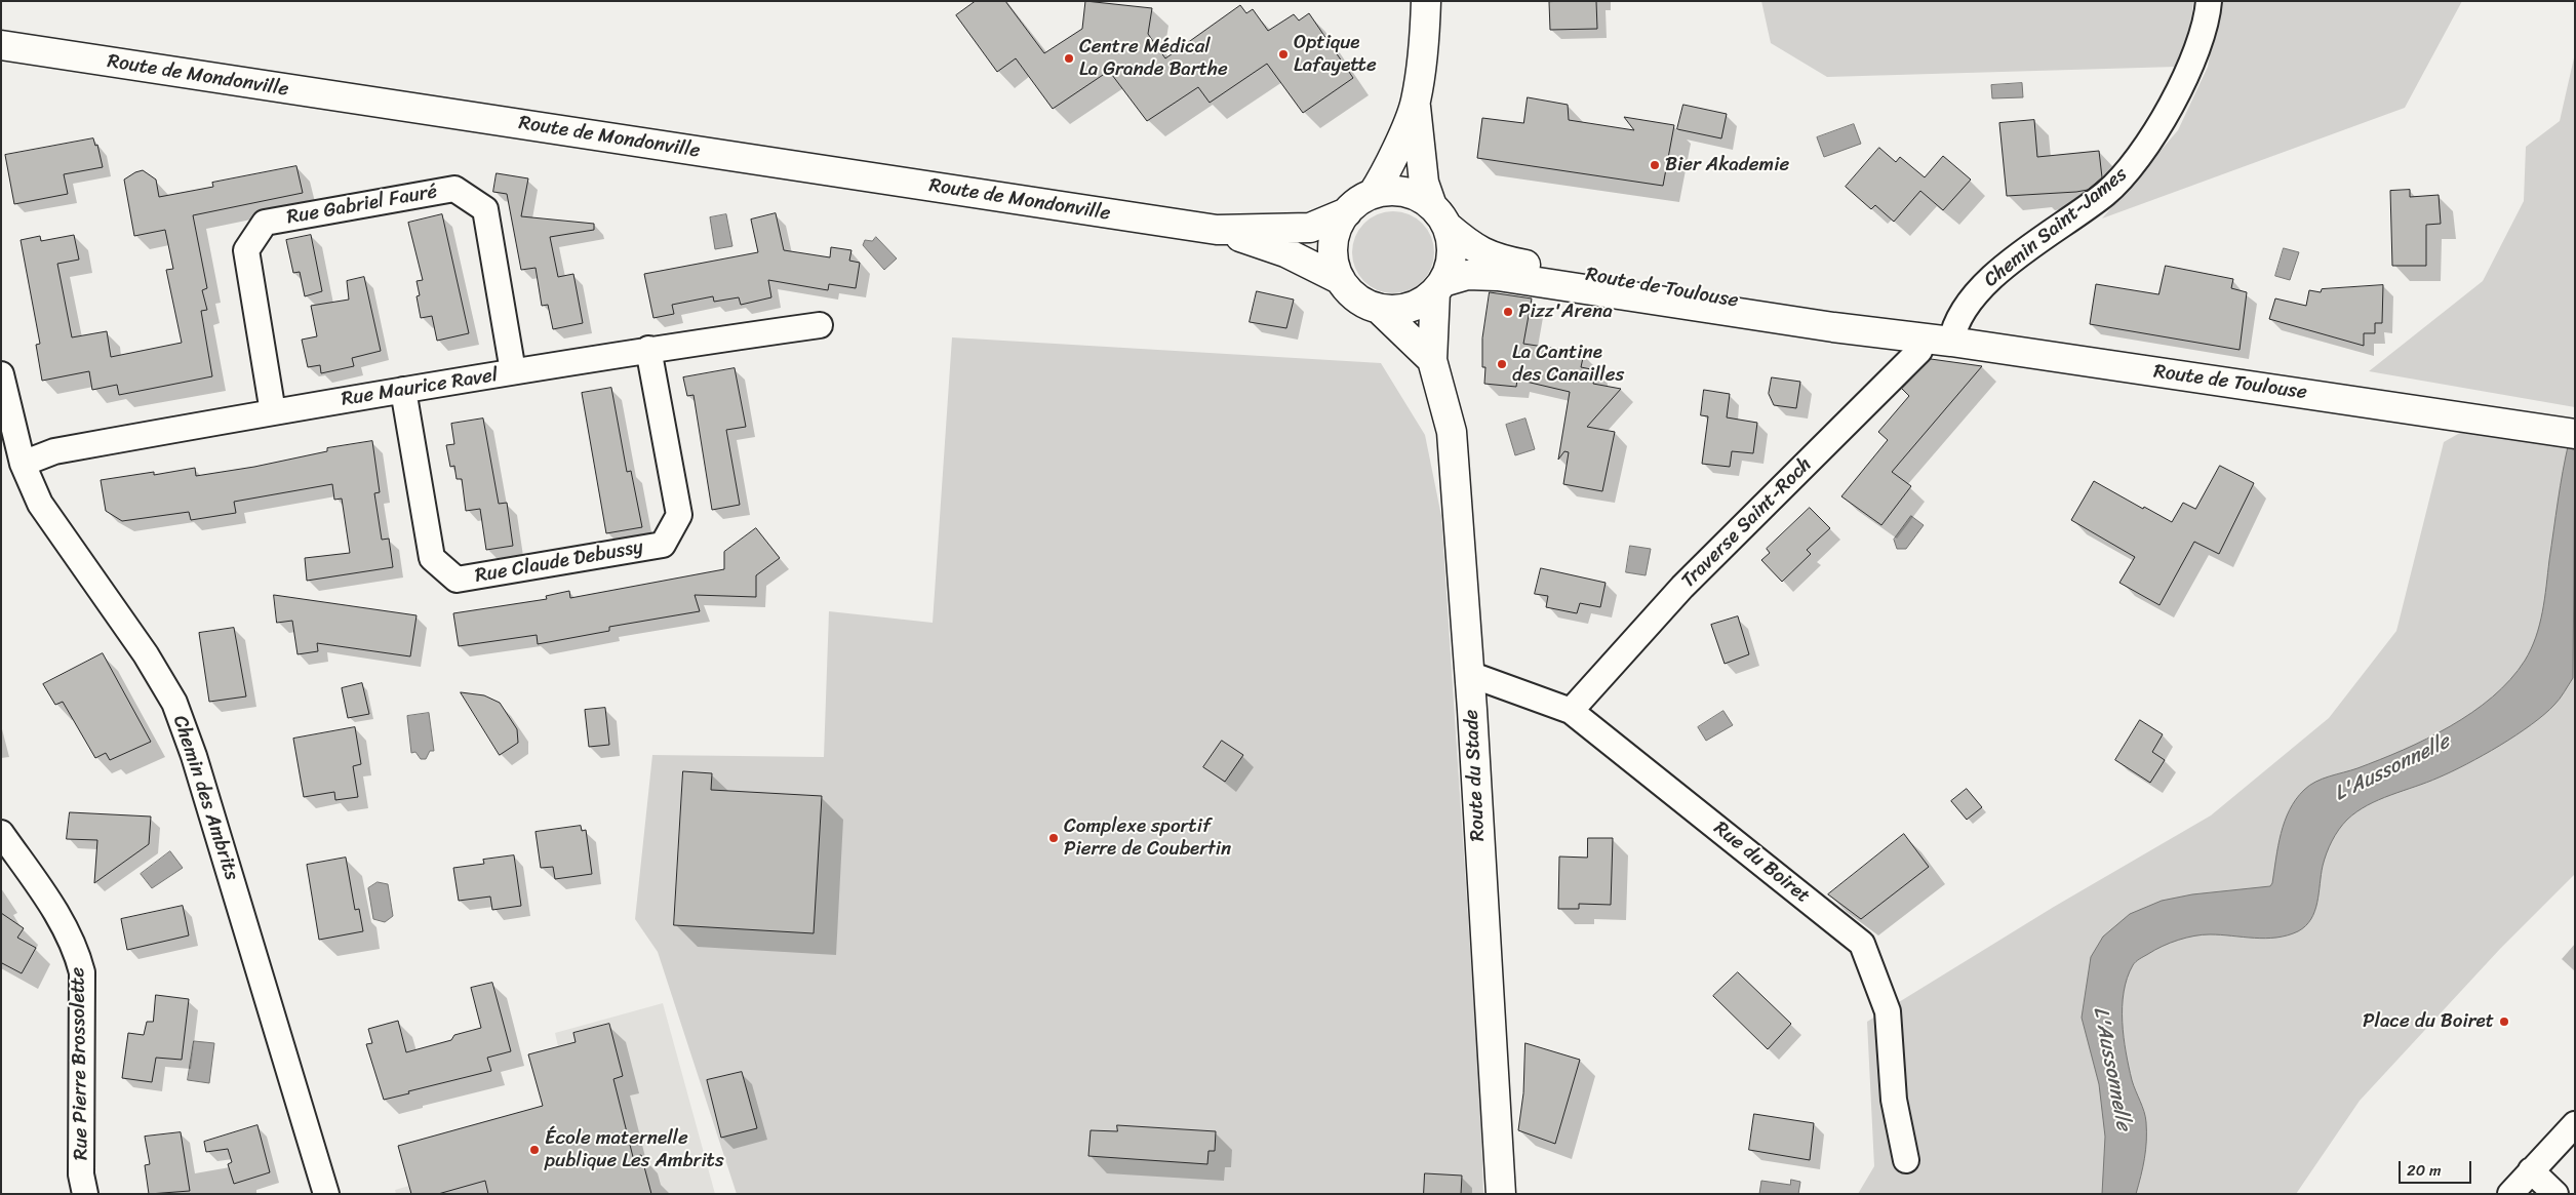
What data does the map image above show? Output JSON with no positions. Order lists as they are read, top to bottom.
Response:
{
  "streets": {
    "main road": ["Route de Mondonville", "Route de Toulouse", "Route du Stade"],
    "street": [
      "Rue Gabriel Fauré",
      "Chemin Saint-James",
      "Rue Maurice Ravel",
      "Traverse Saint-Roch",
      "Rue Claude Debussy",
      "Chemin des Ambrits",
      "Rue du Boiret",
      "Rue Pierre Brossolette"
    ]
  },
  "crossings": [
    ["Route de Mondonville", "Route de Toulouse"],
    ["Route de Mondonville", "Route du Stade"],
    ["Rue Gabriel Fauré", "Rue Maurice Ravel"],
    ["Chemin Saint-James", "Route de Toulouse"],
    ["Chemin Saint-James", "Traverse Saint-Roch"],
    ["Route de Toulouse", "Traverse Saint-Roch"],
    ["Route de Toulouse", "Route du Stade"],
    ["Rue Maurice Ravel", "Rue Claude Debussy"],
    ["Rue Maurice Ravel", "Chemin des Ambrits"],
    ["Traverse Saint-Roch", "Rue du Boiret"],
    ["Route du Stade", "Rue du Boiret"]
  ],
  "water": ["L'Aussonnelle"],
  "places": [
    "Optique Lafayette",
    "Centre Médical La Grande Barthe",
    "Bier Akademie",
    "Pizz'Arena",
    "La Cantine des Canailles",
    "Complexe sportif Pierre de Coubertin",
    "Place du Boiret",
    "École maternelle publique Les Ambrits"
  ],
  "scale_bar": "20 m"
}
